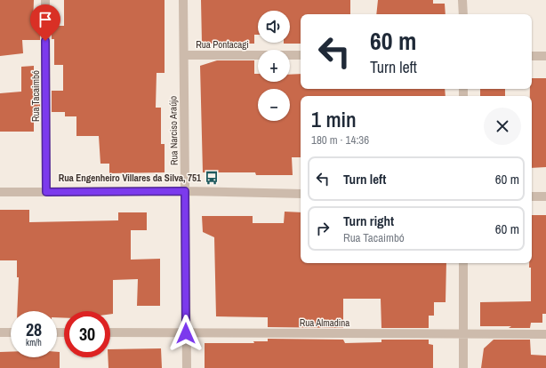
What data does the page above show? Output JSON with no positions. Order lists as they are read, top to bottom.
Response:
{
  "streets": {
    "street": [
      "Rua Pontacagi",
      "Rua Tacaimbó",
      "Rua Narciso Araújo",
      "Rua Almadina"
    ]
  },
  "crossings": [
    ["Rua Pontacagi", "Rua Narciso Araújo"],
    ["Rua Narciso Araújo", "Rua Almadina"]
  ],
  "places": {
    "bus stop": ["Rua Engenheiro Villares da Silva, 751"]
  },
  "page": {
    "map_buttons": ["+", "−"],
    "turn": ["60 m", "Turn left"],
    "heading": ["1 min", "180 m · 14:36"],
    "list": [
      {
        "name": "Turn left",
        "value": "60 m"
      },
      {
        "name": "Turn right",
        "note": "Rua Tacaimbó",
        "value": "60 m"
      }
    ],
    "speed": "28 km/h",
    "limit": "30"
  }
}
